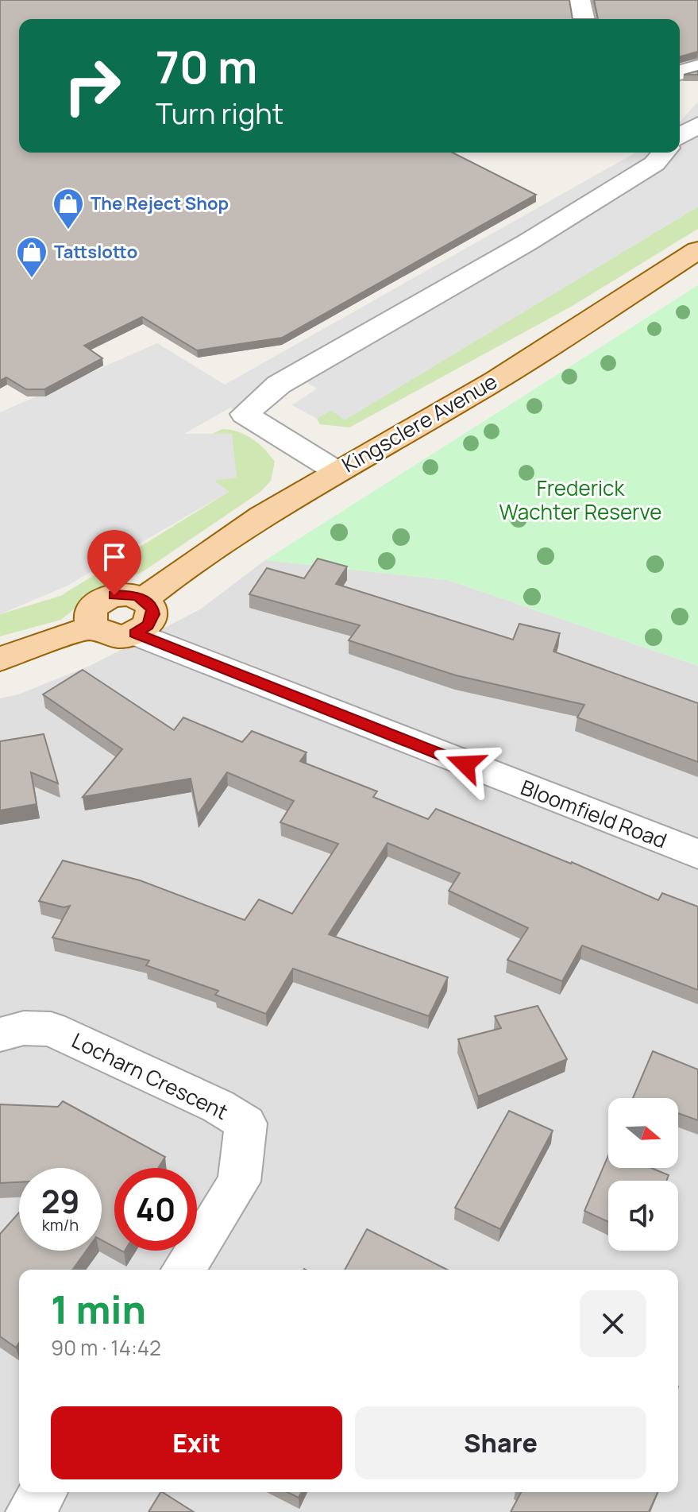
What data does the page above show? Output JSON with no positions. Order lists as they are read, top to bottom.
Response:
{
  "streets": {
    "main road": ["Kingsclere Avenue"],
    "street": ["Bloomfield Road", "Locharn Crescent"]
  },
  "crossings": [
    ["Kingsclere Avenue", "Bloomfield Road"]
  ],
  "parks": ["Frederick Wachter Reserve"],
  "places": {
    "shop": ["The Reject Shop", "Tattslotto"]
  },
  "north": "right",
  "page": {
    "turn": ["70 m", "Turn right"],
    "speed": "29 km/h",
    "limit": "40",
    "heading": ["1 min", "90 m · 14:42"],
    "buttons": ["Exit", "Share"]
  }
}
